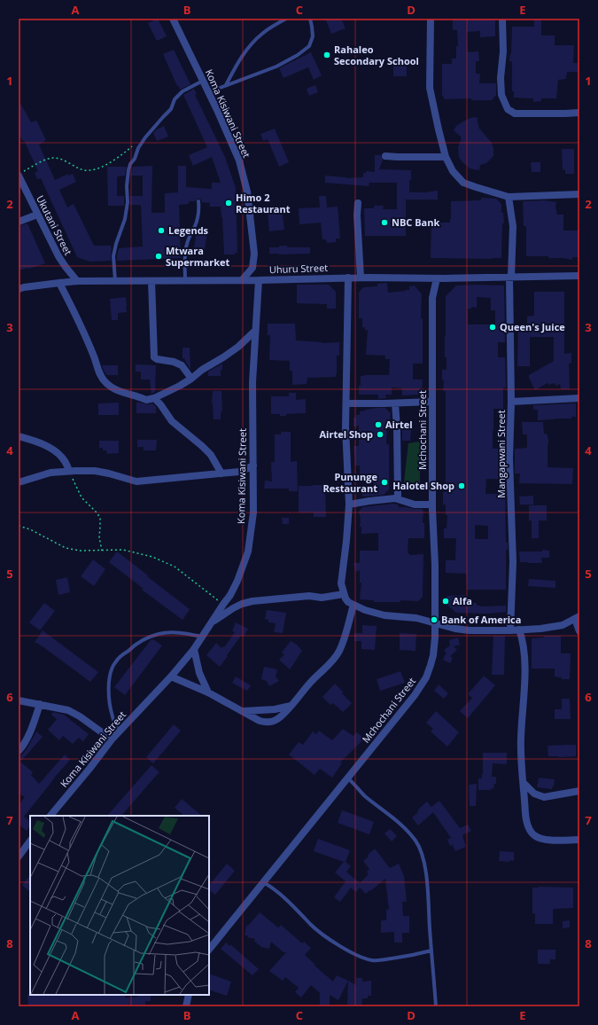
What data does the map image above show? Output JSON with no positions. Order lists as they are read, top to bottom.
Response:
{
  "streets": {
    "street": [
      "Koma Kisiwani Street",
      "Ukutani Street",
      "Uhuru Street",
      "Mchochani Street",
      "Mangapwani Street"
    ]
  },
  "crossings": [
    ["Koma Kisiwani Street", "Uhuru Street"],
    ["Ukutani Street", "Uhuru Street"],
    ["Uhuru Street", "Mchochani Street"],
    ["Uhuru Street", "Mangapwani Street"]
  ],
  "places": [
    "Rahaleo Secondary School",
    "Himo 2 Restaurant",
    "NBC Bank",
    "Legends",
    "Mtwara Supermarket",
    "Queen's Juice",
    "Airtel",
    "Airtel Shop",
    "Pununge Restaurant",
    "Halotel Shop",
    "Alfa",
    "Bank of America"
  ],
  "grid": {
    "columns": [
      "A",
      "B",
      "C",
      "D",
      "E"
    ],
    "rows": [
      "1",
      "2",
      "3",
      "4",
      "5",
      "6",
      "7",
      "8"
    ]
  }
}
